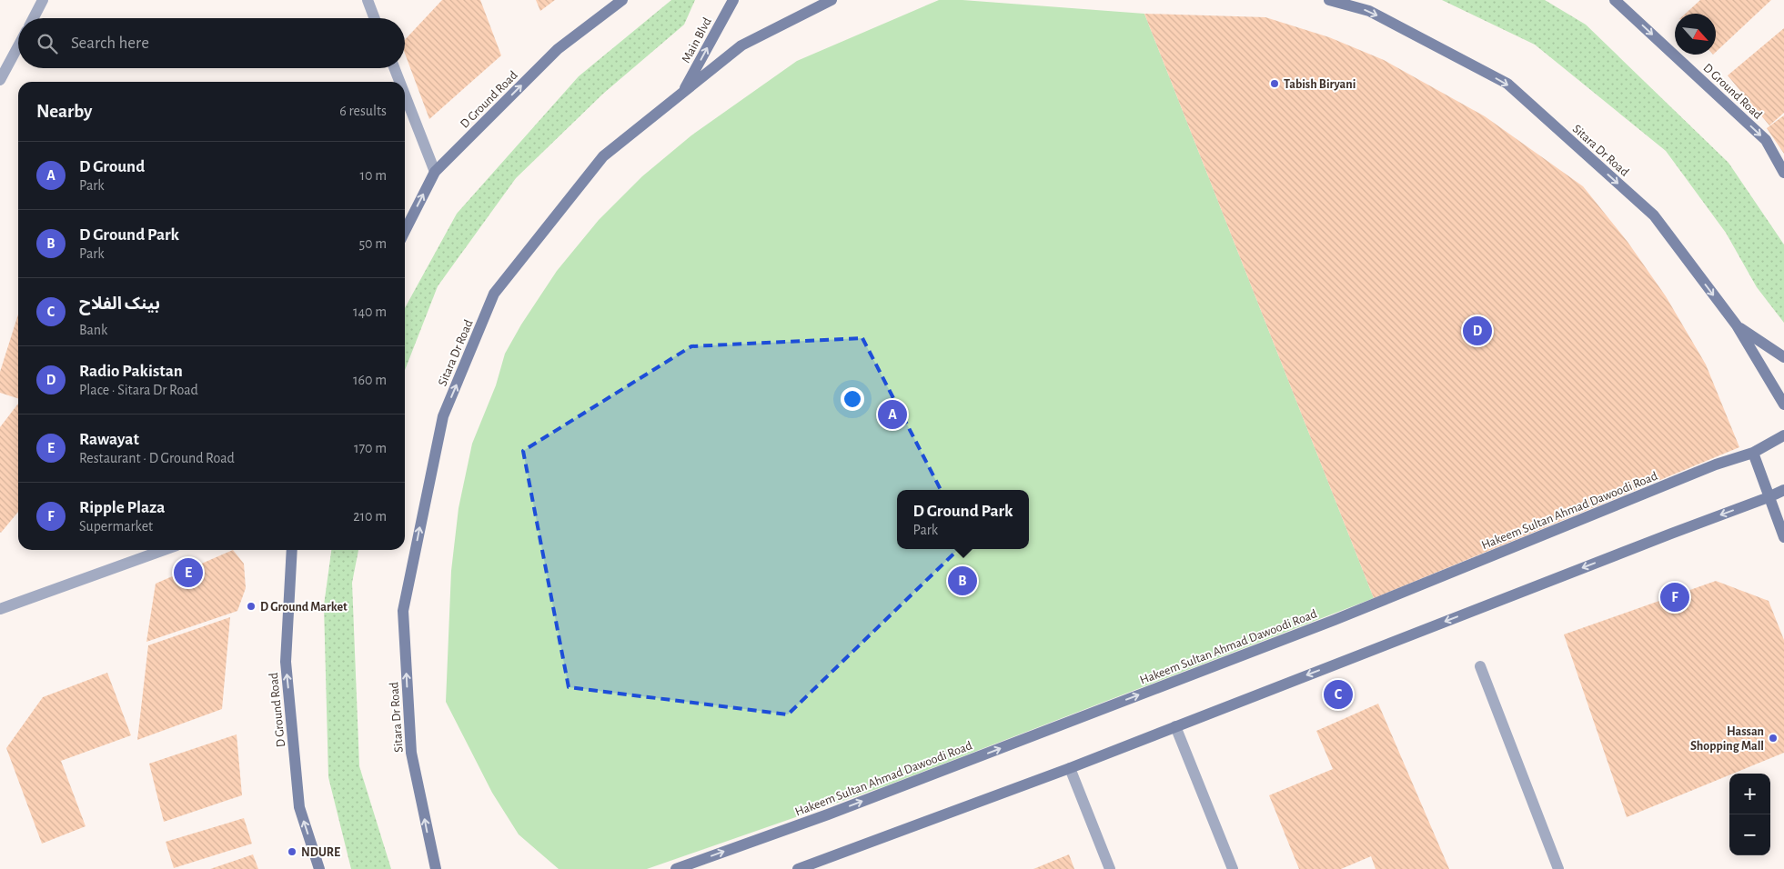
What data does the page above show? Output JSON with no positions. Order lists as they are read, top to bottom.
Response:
{
  "streets": {
    "street": [
      "Main Blvd",
      "D Ground Road",
      "Sitara Dr Road",
      "Hakeem Sultan Ahmad Dawoodi Road"
    ]
  },
  "crossings": [
    ["Main Blvd", "Sitara Dr Road"]
  ],
  "one_way": ["Main Blvd"],
  "places": [
    "Tabish Biryani",
    "D Ground Market",
    "Hassan Shopping Mall",
    "NDURE"
  ],
  "north": "bottom right",
  "page": {
    "search": "Search here",
    "heading": ["Nearby", "6 results"],
    "list": [
      {
        "mark": "A",
        "name": "D Ground",
        "note": "Park",
        "value": "10 m"
      },
      {
        "mark": "B",
        "name": "D Ground Park",
        "note": "Park",
        "value": "50 m"
      },
      {
        "mark": "C",
        "name": "بینک الفلاح",
        "note": "Bank",
        "value": "140 m"
      },
      {
        "mark": "D",
        "name": "Radio Pakistan",
        "note": "Place · Sitara Dr Road",
        "value": "160 m"
      },
      {
        "mark": "E",
        "name": "Rawayat",
        "note": "Restaurant · D Ground Road",
        "value": "170 m"
      },
      {
        "mark": "F",
        "name": "Ripple Plaza",
        "note": "Supermarket",
        "value": "210 m"
      }
    ],
    "pins": [
      "D",
      "A",
      "E",
      "B",
      "F",
      "C"
    ],
    "popup": ["D Ground Park", "Park"],
    "map_buttons": ["+", "−"]
  }
}
